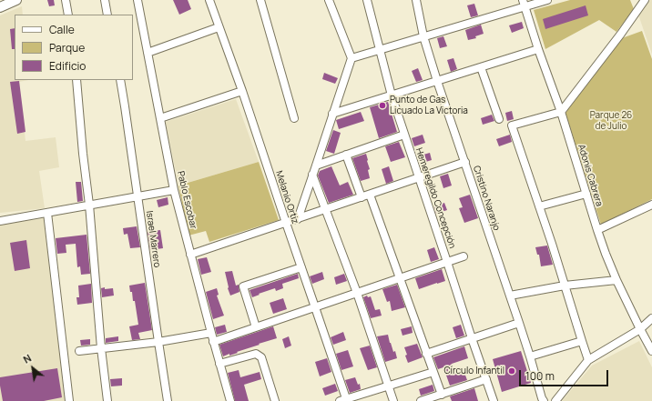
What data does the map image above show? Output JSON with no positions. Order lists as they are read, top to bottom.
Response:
{
  "streets": {
    "street": [
      "Adonis Cabrera",
      "Melanio Ortiz",
      "Hemeregildo Concepción",
      "Cristino Naranjo",
      "Pablo Escobar",
      "Israel Marrero"
    ]
  },
  "parks": ["Parque 26 de Julio"],
  "places": ["Punto de Gas Licuado La Victoria", "Círculo Infantil"],
  "legend": ["Calle", "Parque", "Edificio"],
  "scale_bar": "100 m",
  "north": "top left"
}
